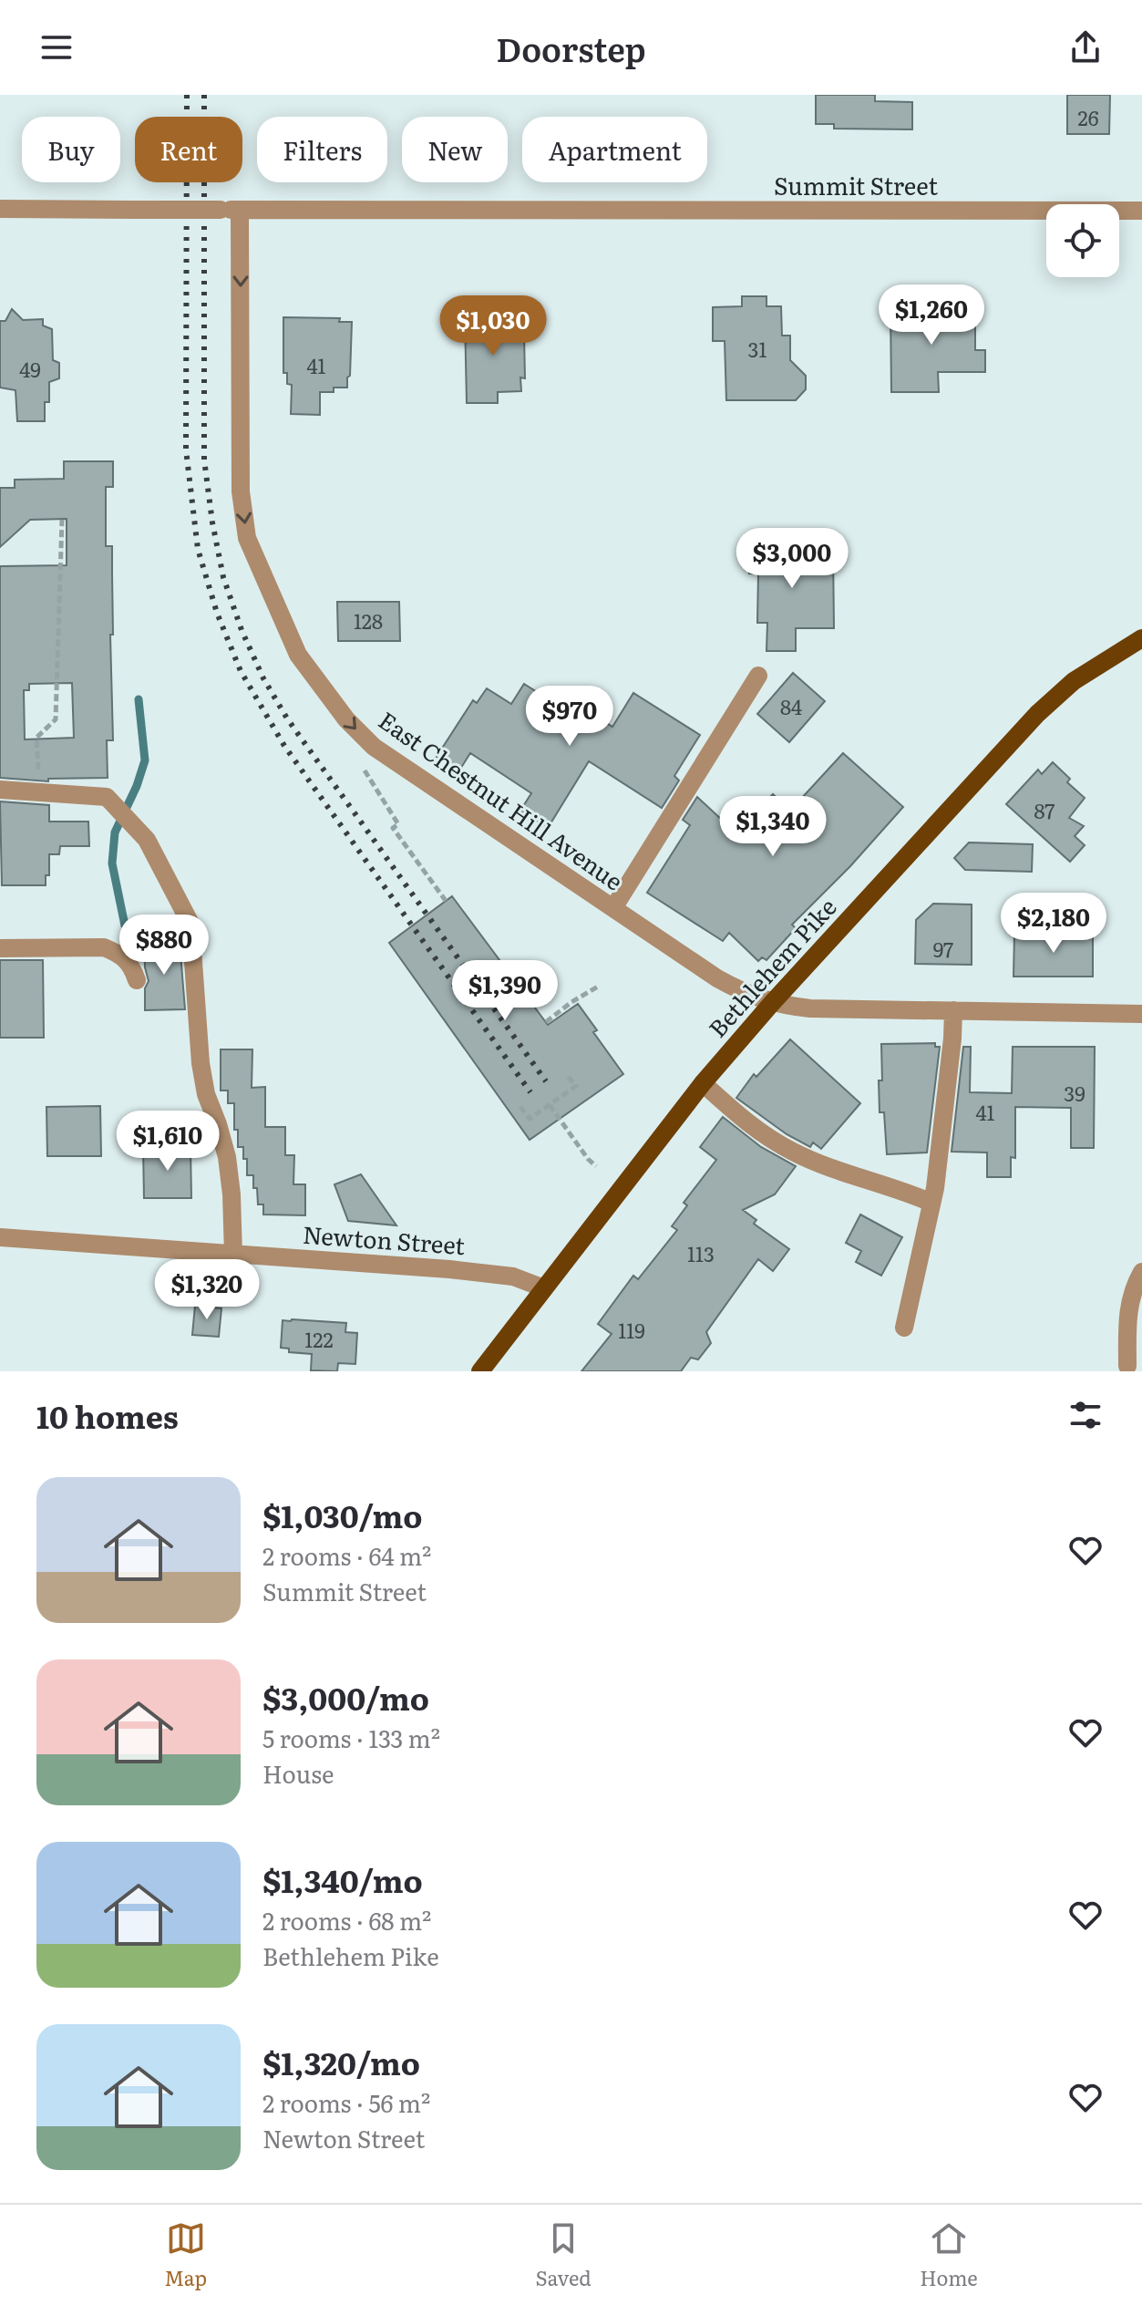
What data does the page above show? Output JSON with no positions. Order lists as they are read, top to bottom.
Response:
{
  "streets": {
    "main road": ["Bethlehem Pike"],
    "street": ["Summit Street", "East Chestnut Hill Avenue", "Newton Street"]
  },
  "crossings": [
    ["Summit Street", "East Chestnut Hill Avenue"],
    ["East Chestnut Hill Avenue", "Bethlehem Pike"],
    ["Bethlehem Pike", "Newton Street"]
  ],
  "one_way": ["East Chestnut Hill Avenue"],
  "house_numbers": [
    "26",
    "31",
    "41",
    "49",
    "128",
    "84",
    "87",
    "97",
    "39",
    "41",
    "113",
    "119",
    "122"
  ],
  "page": {
    "header": "Doorstep",
    "chip": [
      "Buy",
      "Rent",
      "Filters",
      "New",
      "Apartment"
    ],
    "price": [
      "$1,260",
      "$1,030",
      "$3,000",
      "$970",
      "$1,340",
      "$2,180",
      "$880",
      "$1,390",
      "$1,610",
      "$1,320"
    ],
    "heading": "10 homes",
    "list": [
      {
        "name": "$1,030/mo",
        "note": "2 rooms · 64 m² · Summit Street"
      },
      {
        "name": "$3,000/mo",
        "note": "5 rooms · 133 m² · House"
      },
      {
        "name": "$1,340/mo",
        "note": "2 rooms · 68 m² · Bethlehem Pike"
      },
      {
        "name": "$1,320/mo",
        "note": "2 rooms · 56 m² · Newton Street"
      }
    ],
    "tabs": ["Map", "Saved", "Home"]
  }
}
